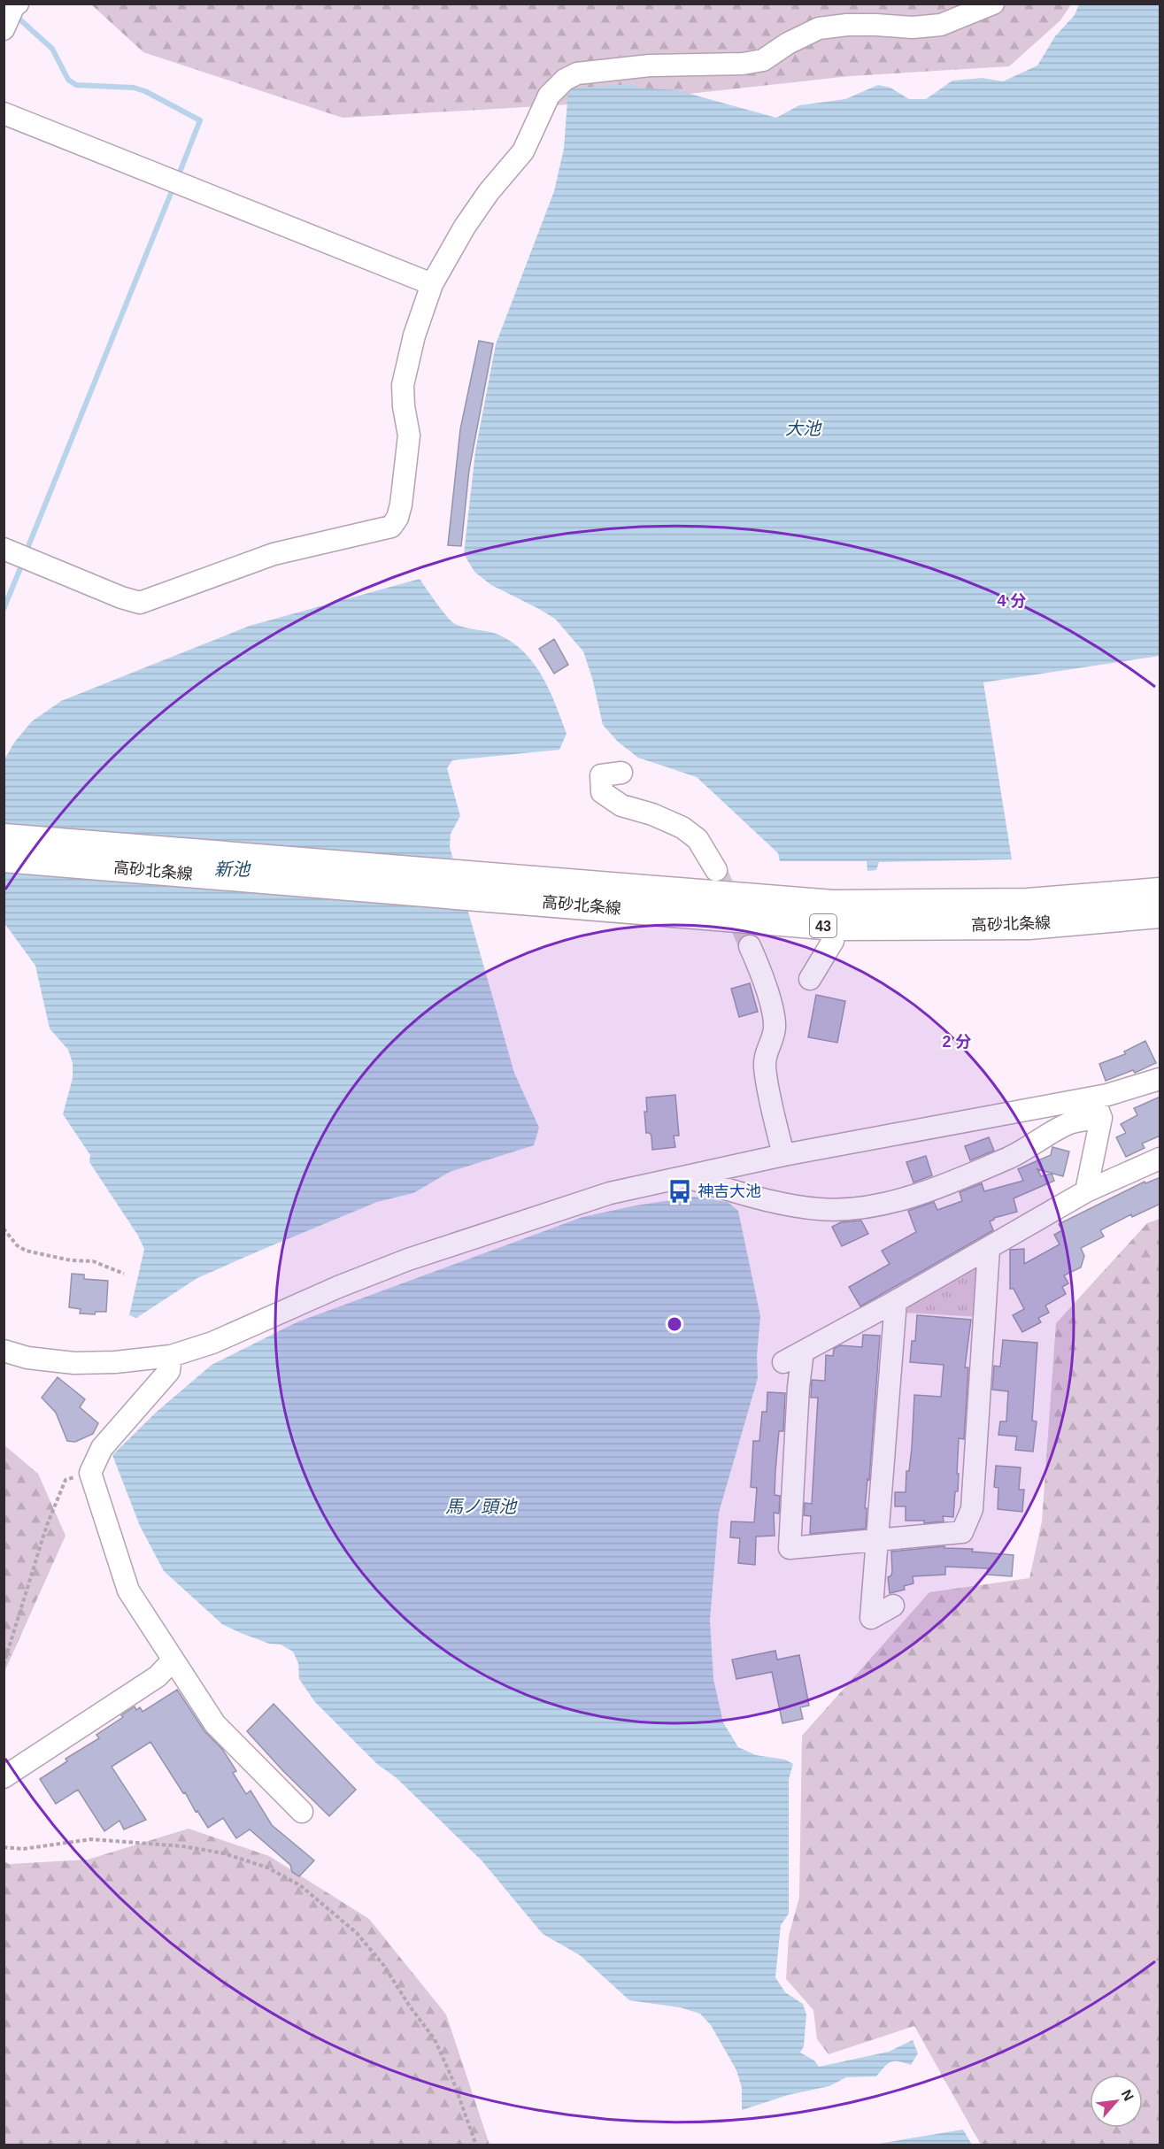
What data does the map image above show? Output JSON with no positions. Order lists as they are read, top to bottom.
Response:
{
  "streets": {
    "main road": ["高砂北条線", "43"]
  },
  "water": ["大池", "新池", "馬ノ頭池"],
  "places": {
    "bus stop": ["神吉大池"]
  },
  "north": "top right",
  "rings": ["4 分", "2 分"]
}
